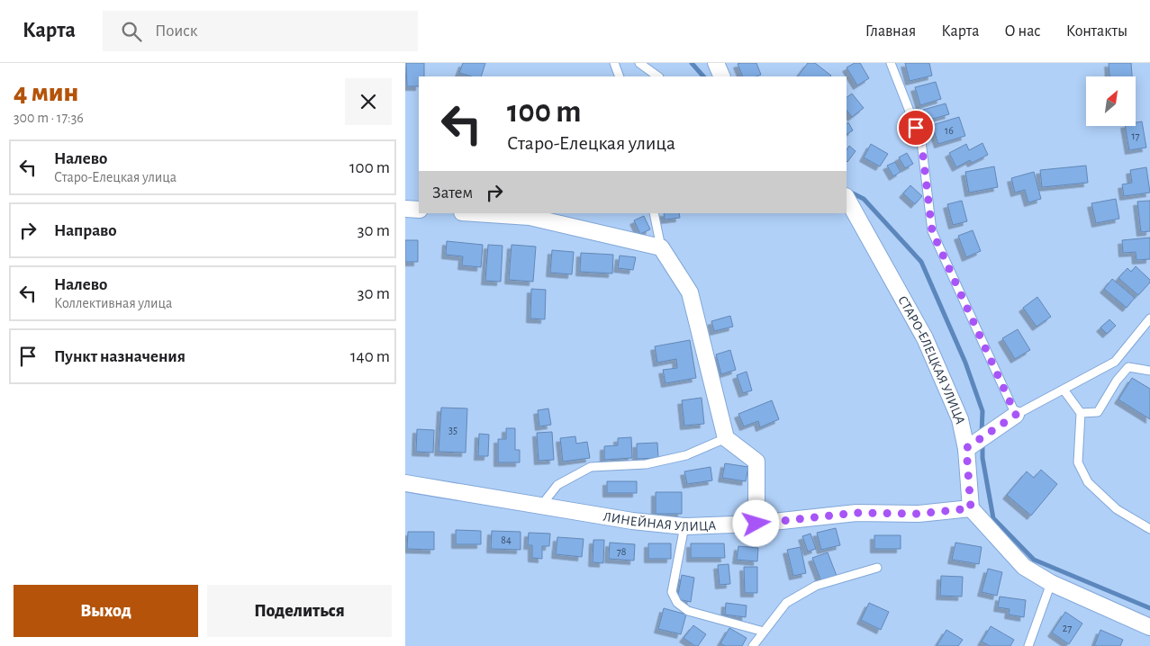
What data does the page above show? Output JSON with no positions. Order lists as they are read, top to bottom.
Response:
{
  "streets": {
    "street": ["СТАРО-ЕЛЕЦКАЯ УЛИЦА", "ЛИНЕЙНАЯ УЛИЦА"]
  },
  "crossings": [
    ["СТАРО-ЕЛЕЦКАЯ УЛИЦА", "ЛИНЕЙНАЯ УЛИЦА"]
  ],
  "house_numbers": [
    "16",
    "17",
    "35",
    "84",
    "78",
    "27"
  ],
  "north": "top right",
  "page": {
    "header": "Карта",
    "search": "Поиск",
    "nav": [
      "Главная",
      "Карта",
      "О нас",
      "Контакты"
    ],
    "heading": ["4 мин", "300 m · 17:36"],
    "turn": ["100 m", "Старо-Елецкая улица"],
    "list": [
      {
        "name": "Налево",
        "note": "Старо-Елецкая улица",
        "value": "100 m"
      },
      {
        "name": "Направо",
        "value": "30 m"
      },
      {
        "name": "Налево",
        "note": "Коллективная улица",
        "value": "30 m"
      },
      {
        "name": "Пункт назначения",
        "value": "140 m"
      }
    ],
    "then": "Затем",
    "buttons": ["Выход", "Поделиться"]
  }
}
